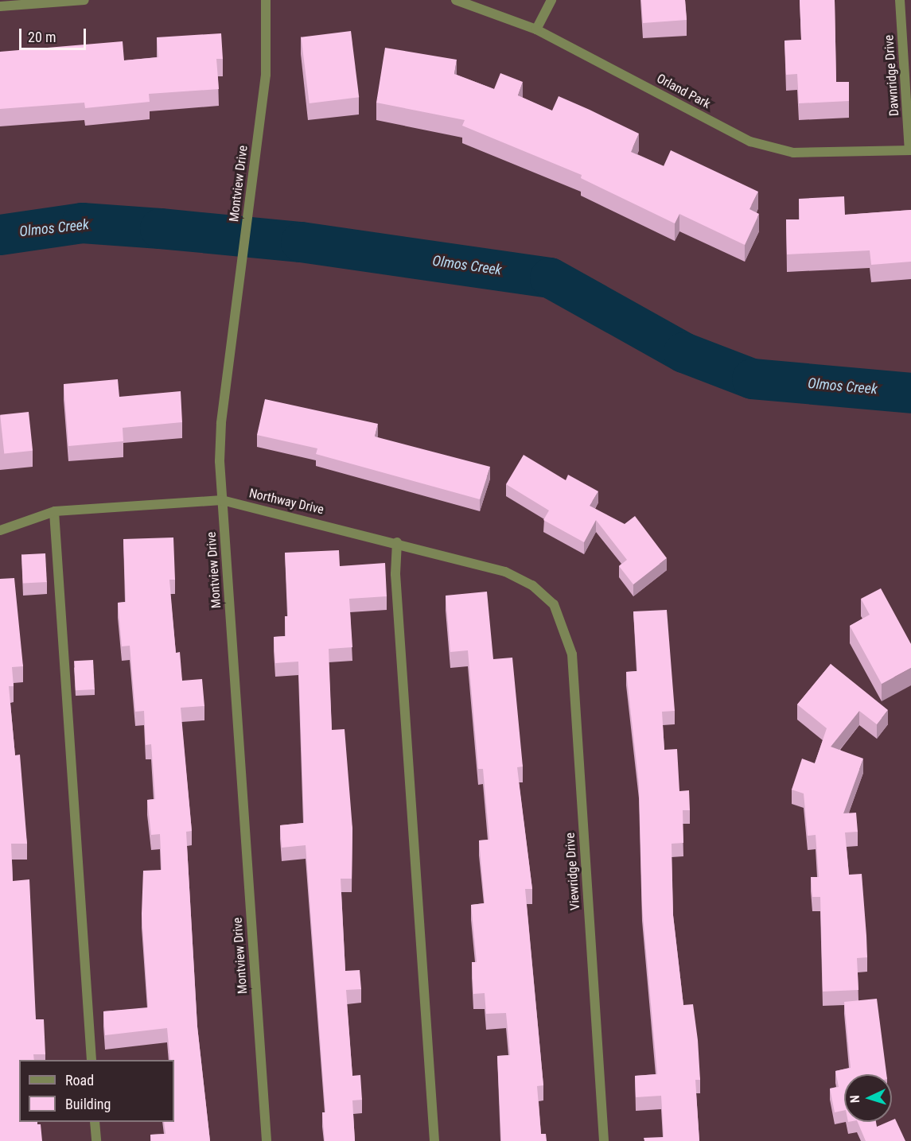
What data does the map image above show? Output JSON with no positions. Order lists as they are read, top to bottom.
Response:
{
  "streets": {
    "street": [
      "Dawnridge Drive",
      "Orland Park",
      "Montview Drive",
      "Northway Drive",
      "Viewridge Drive"
    ]
  },
  "crossings": [
    ["Dawnridge Drive", "Orland Park"],
    ["Montview Drive", "Northway Drive"],
    ["Northway Drive", "Viewridge Drive"]
  ],
  "water": ["Olmos Creek"],
  "legend": ["Road", "Building"],
  "scale_bar": "20 m",
  "north": "left"
}
